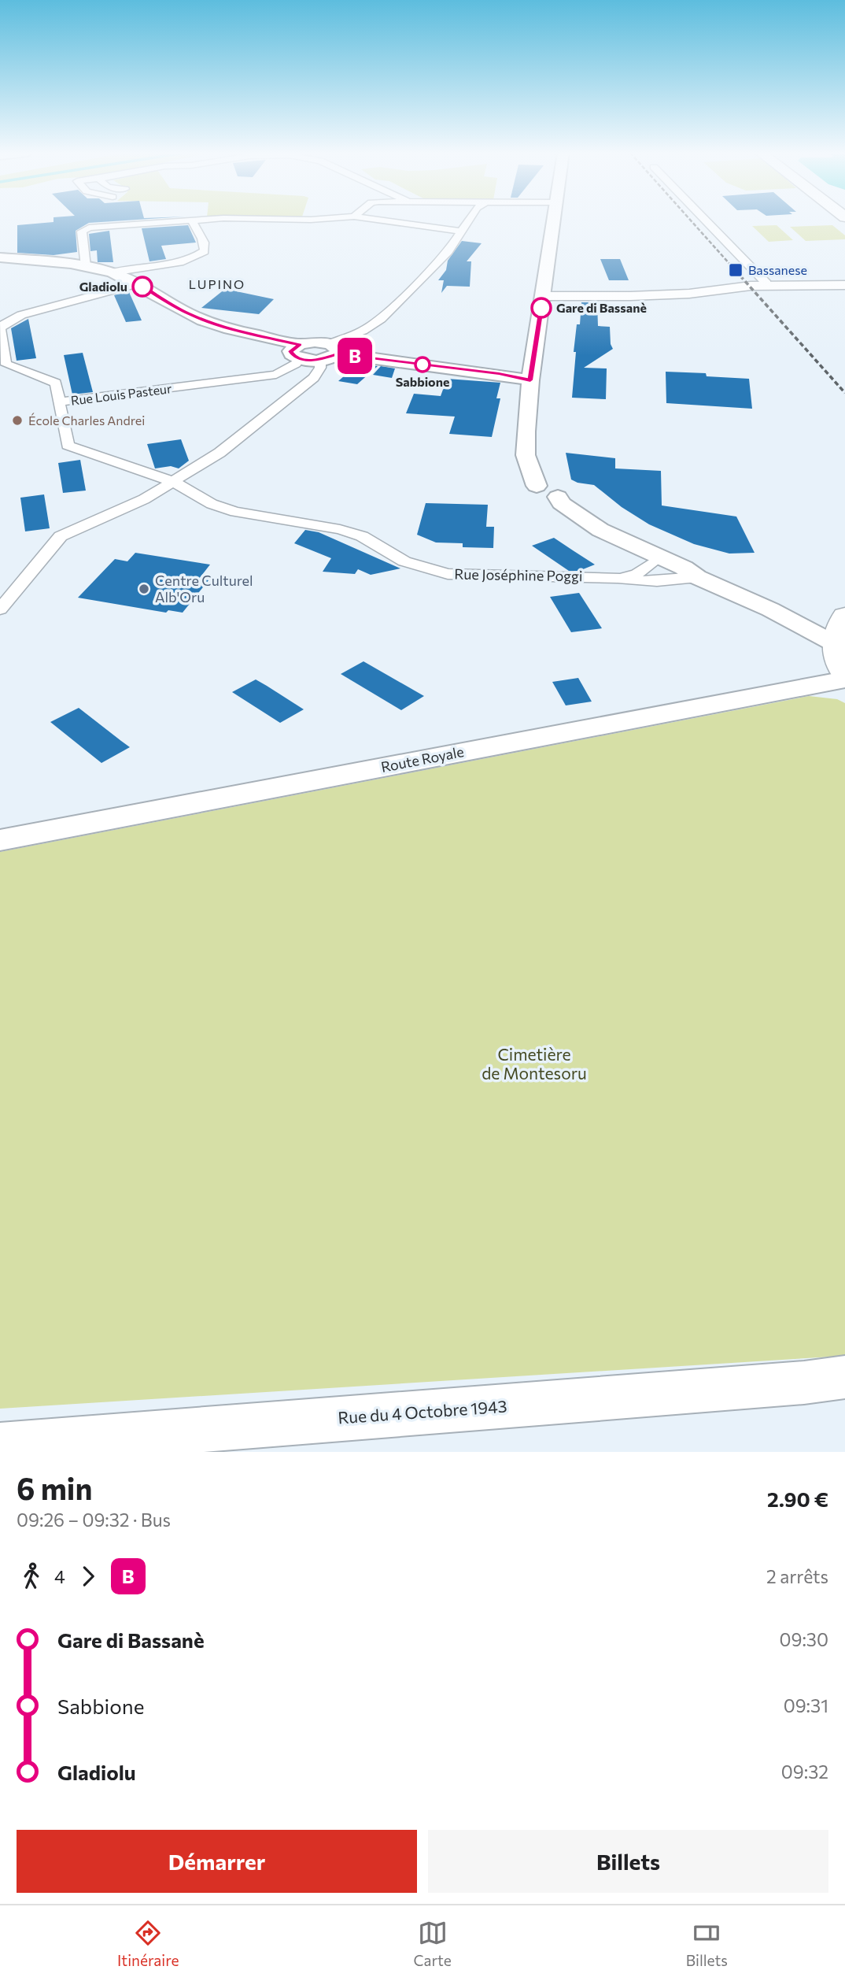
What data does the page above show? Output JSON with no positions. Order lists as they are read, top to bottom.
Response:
{
  "streets": {
    "main road": ["Route Royale", "Rue du 4 Octobre 1943"],
    "street": ["Rue Louis Pasteur", "Rue Joséphine Poggi"]
  },
  "crossings": [
    ["Rue Louis Pasteur", "Rue Joséphine Poggi"]
  ],
  "districts": ["LUPINO"],
  "parks": ["Cimetière de Montesoru"],
  "places": {
    "transit": ["Bassanese"],
    "other": [
      "Gladiolu",
      "Gare di Bassanè",
      "Sabbione",
      "École Charles Andrei",
      "Centre Culturel Alb'Oru"
    ]
  },
  "lines": ["bus line B"],
  "page": {
    "on_map": "B",
    "heading": ["6 min", "09:26 – 09:32 · Bus", "2.90 €"],
    "legs": ["4", "B", "2 arrêts"],
    "list": [
      {
        "name": "Gare di Bassanè",
        "value": "09:30"
      },
      {
        "name": "Sabbione",
        "value": "09:31"
      },
      {
        "name": "Gladiolu",
        "value": "09:32"
      }
    ],
    "buttons": ["Démarrer", "Billets"],
    "tabs": ["Itinéraire", "Carte", "Billets"]
  }
}
